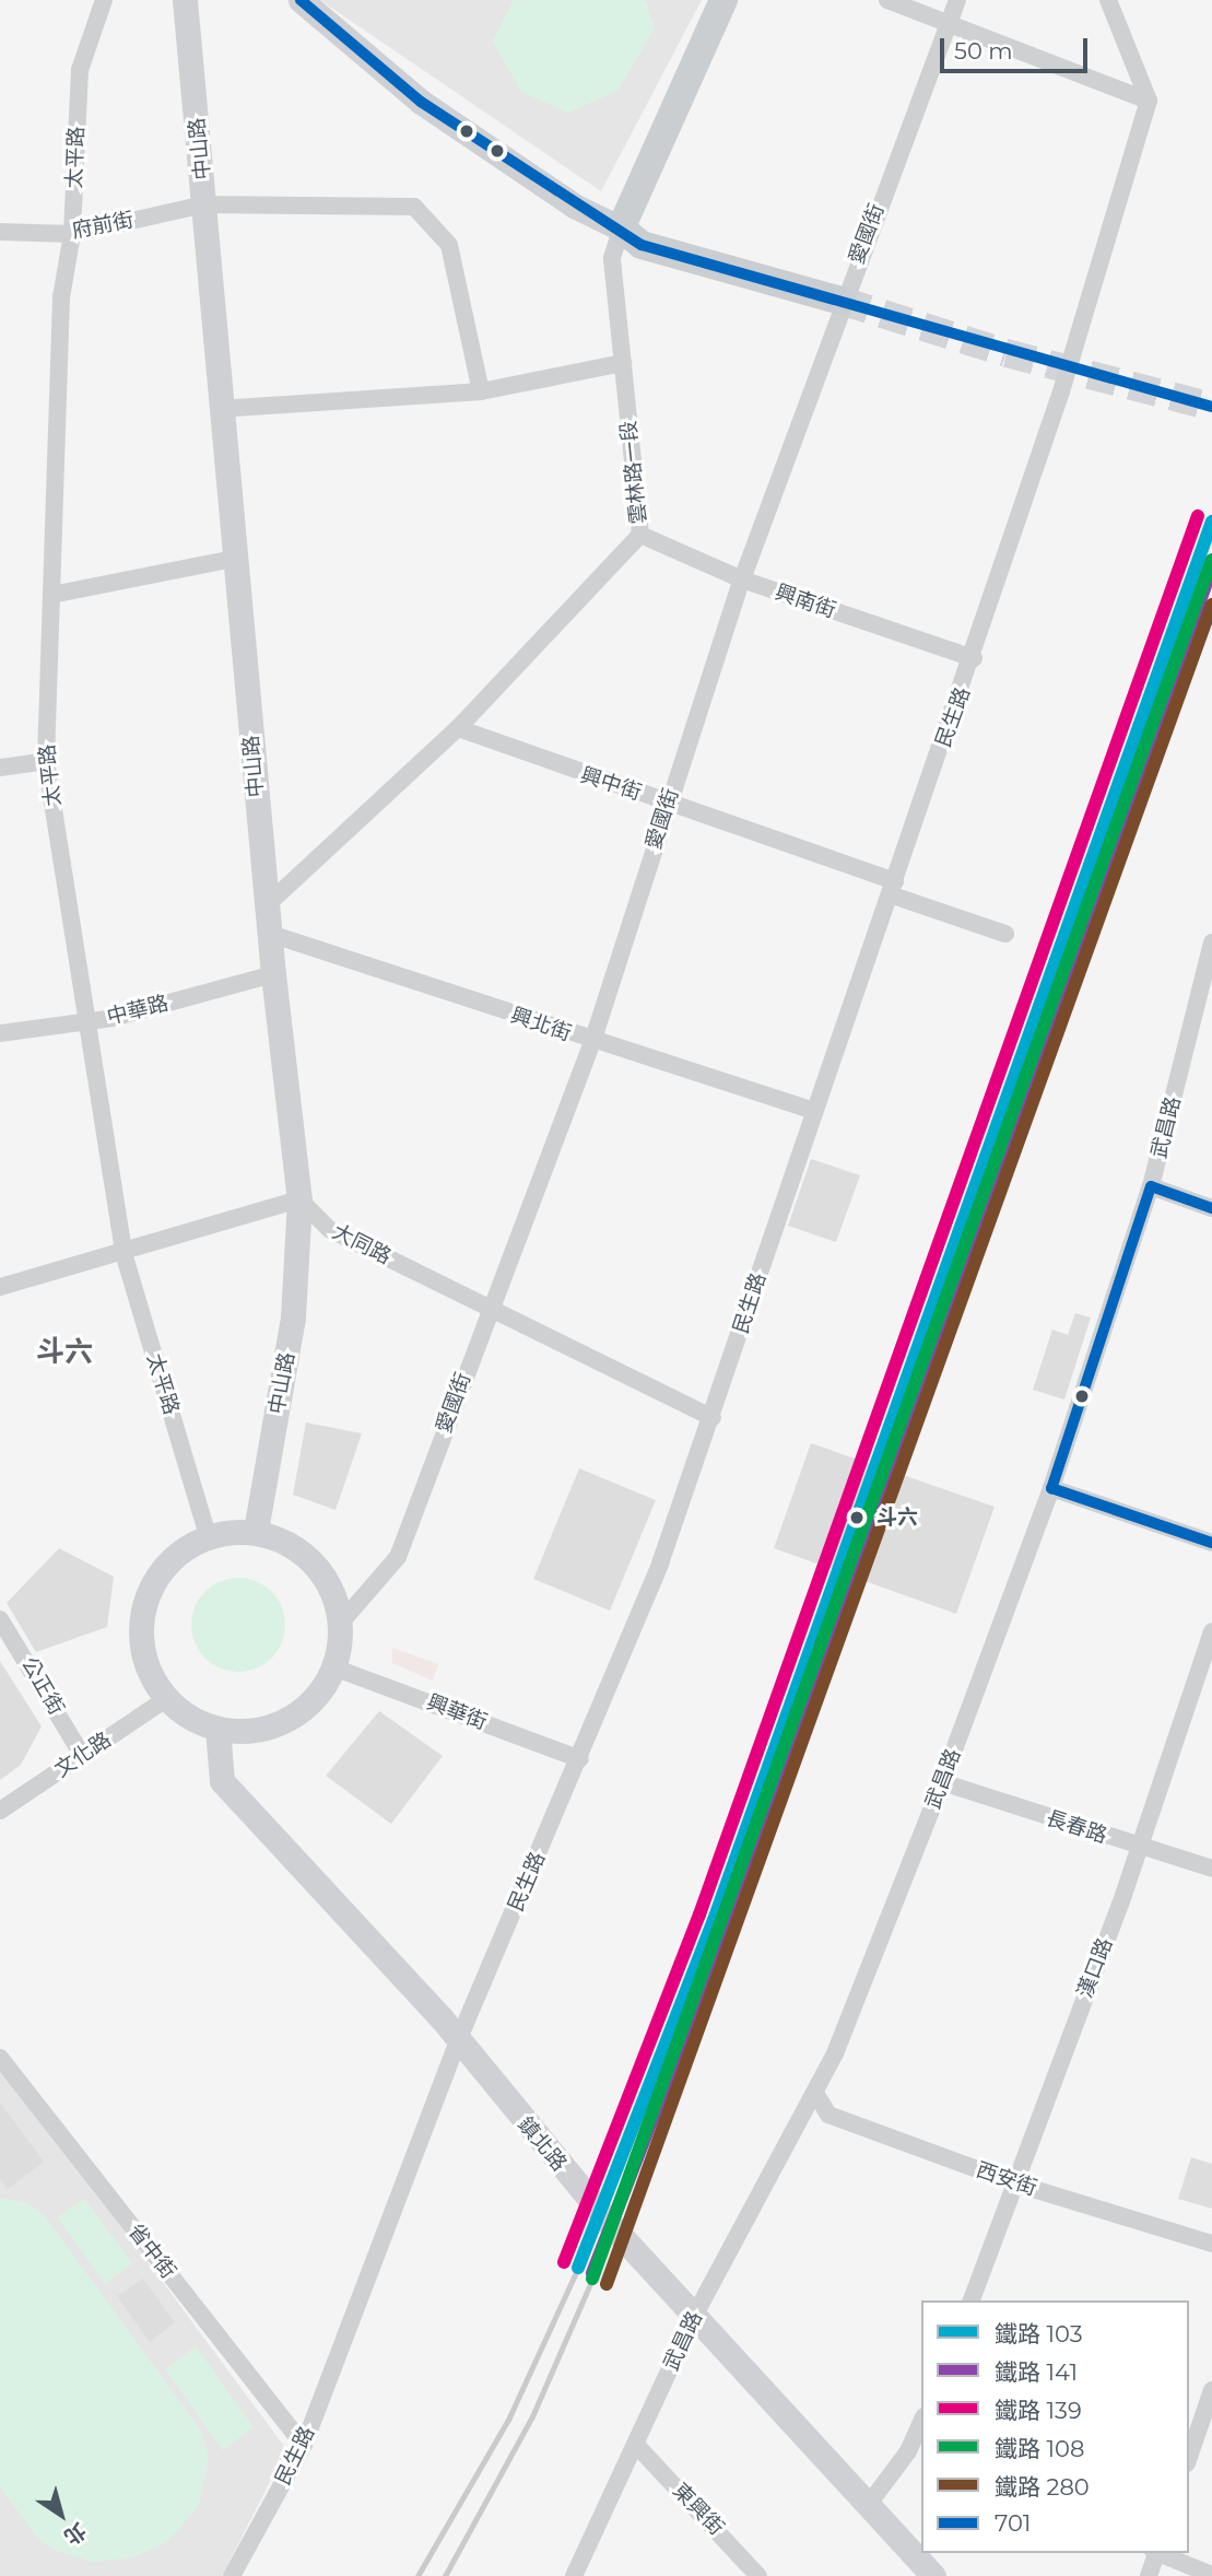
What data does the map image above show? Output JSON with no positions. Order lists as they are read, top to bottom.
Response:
{
  "streets": {
    "main road": ["雲林路一段"],
    "street": [
      "中山路",
      "太平路",
      "府前街",
      "愛國街",
      "興南街",
      "民生路",
      "興中街",
      "中華路",
      "興北街",
      "武昌路",
      "大同路",
      "公正街",
      "興華街",
      "文化路",
      "長春路",
      "漢口路",
      "鎮北路",
      "西安街",
      "省中街",
      "東興街"
    ]
  },
  "crossings": [
    ["中山路", "太平路"],
    ["中山路", "府前街"],
    ["中山路", "愛國街"],
    ["中山路", "雲林路一段"],
    ["中山路", "中華路"],
    ["中山路", "興北街"],
    ["中山路", "大同路"],
    ["中山路", "興華街"],
    ["中山路", "文化路"],
    ["中山路", "鎮北路"],
    ["太平路", "府前街"],
    ["太平路", "愛國街"],
    ["太平路", "中華路"],
    ["太平路", "興華街"],
    ["太平路", "文化路"],
    ["太平路", "鎮北路"],
    ["愛國街", "興南街"],
    ["愛國街", "興中街"],
    ["愛國街", "興北街"],
    ["愛國街", "大同路"],
    ["愛國街", "興華街"],
    ["愛國街", "文化路"],
    ["愛國街", "鎮北路"],
    ["雲林路一段", "興南街"],
    ["雲林路一段", "興中街"],
    ["興南街", "民生路"],
    ["民生路", "興中街"],
    ["民生路", "興北街"],
    ["民生路", "大同路"],
    ["民生路", "興華街"],
    ["民生路", "鎮北路"],
    ["民生路", "省中街"],
    ["武昌路", "長春路"],
    ["武昌路", "鎮北路"],
    ["武昌路", "西安街"],
    ["武昌路", "東興街"],
    ["公正街", "文化路"],
    ["興華街", "文化路"],
    ["興華街", "鎮北路"],
    ["文化路", "鎮北路"],
    ["長春路", "漢口路"],
    ["漢口路", "西安街"]
  ],
  "districts": ["斗六"],
  "places": ["斗六"],
  "lines": [
    "transit line 701",
    "rail line 139",
    "rail line 103",
    "rail line 108",
    "rail line 141",
    "rail line 280"
  ],
  "legend": [
    "鐵路 103",
    "鐵路 141",
    "鐵路 139",
    "鐵路 108",
    "鐵路 280",
    "701"
  ],
  "scale_bar": "50 m",
  "north": "bottom right"
}
